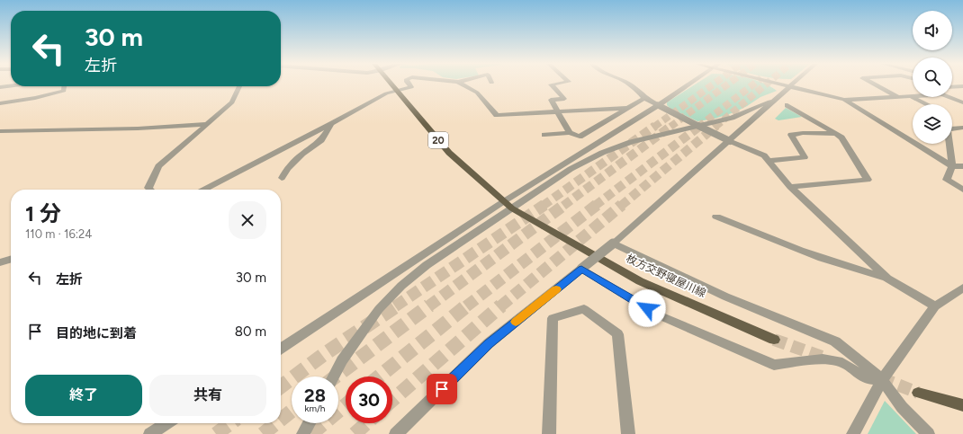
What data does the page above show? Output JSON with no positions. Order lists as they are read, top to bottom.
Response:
{
  "streets": {
    "main road": ["20", "枚方交野寝屋川線"]
  },
  "crossings": [
    ["20", "枚方交野寝屋川線"]
  ],
  "page": {
    "turn": ["30 m", "左折"],
    "heading": ["1 分", "110 m · 16:24"],
    "list": [
      {
        "name": "左折",
        "value": "30 m"
      },
      {
        "name": "目的地に到着",
        "value": "80 m"
      }
    ],
    "buttons": ["終了", "共有"],
    "speed": "28 km/h",
    "limit": "30"
  }
}
